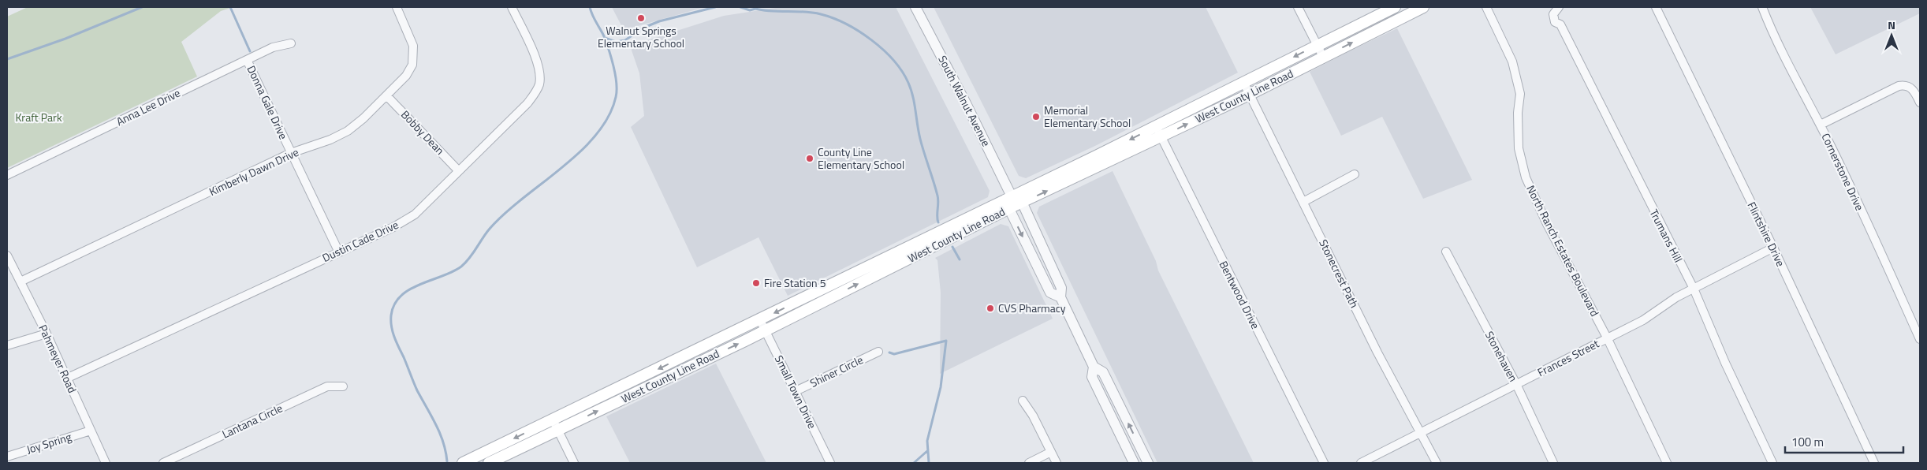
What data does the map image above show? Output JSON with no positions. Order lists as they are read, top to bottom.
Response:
{
  "streets": {
    "main road": ["West County Line Road"],
    "street": [
      "South Walnut Avenue",
      "Donna Gale Drive",
      "Anna Lee Drive",
      "Bobby Dean",
      "Kimberly Dawn Drive",
      "Cornerstone Drive",
      "Flintshire Drive",
      "Trumans Hill",
      "Dustin Cade Drive",
      "North Ranch Estates Boulevard",
      "Stonecrest Path",
      "Bentwood Drive",
      "Stonehaven",
      "Frances Street",
      "Pahmeyer Road",
      "Shiner Circle",
      "Small Town Drive",
      "Lantana Circle",
      "Joy Spring"
    ]
  },
  "crossings": [
    ["West County Line Road", "South Walnut Avenue"],
    ["West County Line Road", "Stonecrest Path"],
    ["West County Line Road", "Bentwood Drive"],
    ["West County Line Road", "Small Town Drive"],
    ["Donna Gale Drive", "Anna Lee Drive"],
    ["Donna Gale Drive", "Kimberly Dawn Drive"],
    ["Donna Gale Drive", "Dustin Cade Drive"],
    ["Bobby Dean", "Kimberly Dawn Drive"],
    ["Bobby Dean", "Dustin Cade Drive"],
    ["Kimberly Dawn Drive", "Pahmeyer Road"],
    ["Flintshire Drive", "Frances Street"],
    ["Trumans Hill", "Frances Street"],
    ["Dustin Cade Drive", "Pahmeyer Road"],
    ["North Ranch Estates Boulevard", "Frances Street"],
    ["Stonecrest Path", "Frances Street"],
    ["Stonehaven", "Frances Street"],
    ["Pahmeyer Road", "Joy Spring"],
    ["Shiner Circle", "Small Town Drive"]
  ],
  "parks": ["Kraft Park"],
  "places": [
    "Walnut Springs Elementary School",
    "Memorial Elementary School",
    "County Line Elementary School",
    "Fire Station 5",
    "CVS Pharmacy"
  ],
  "scale_bar": "100 m",
  "north": "top"
}
